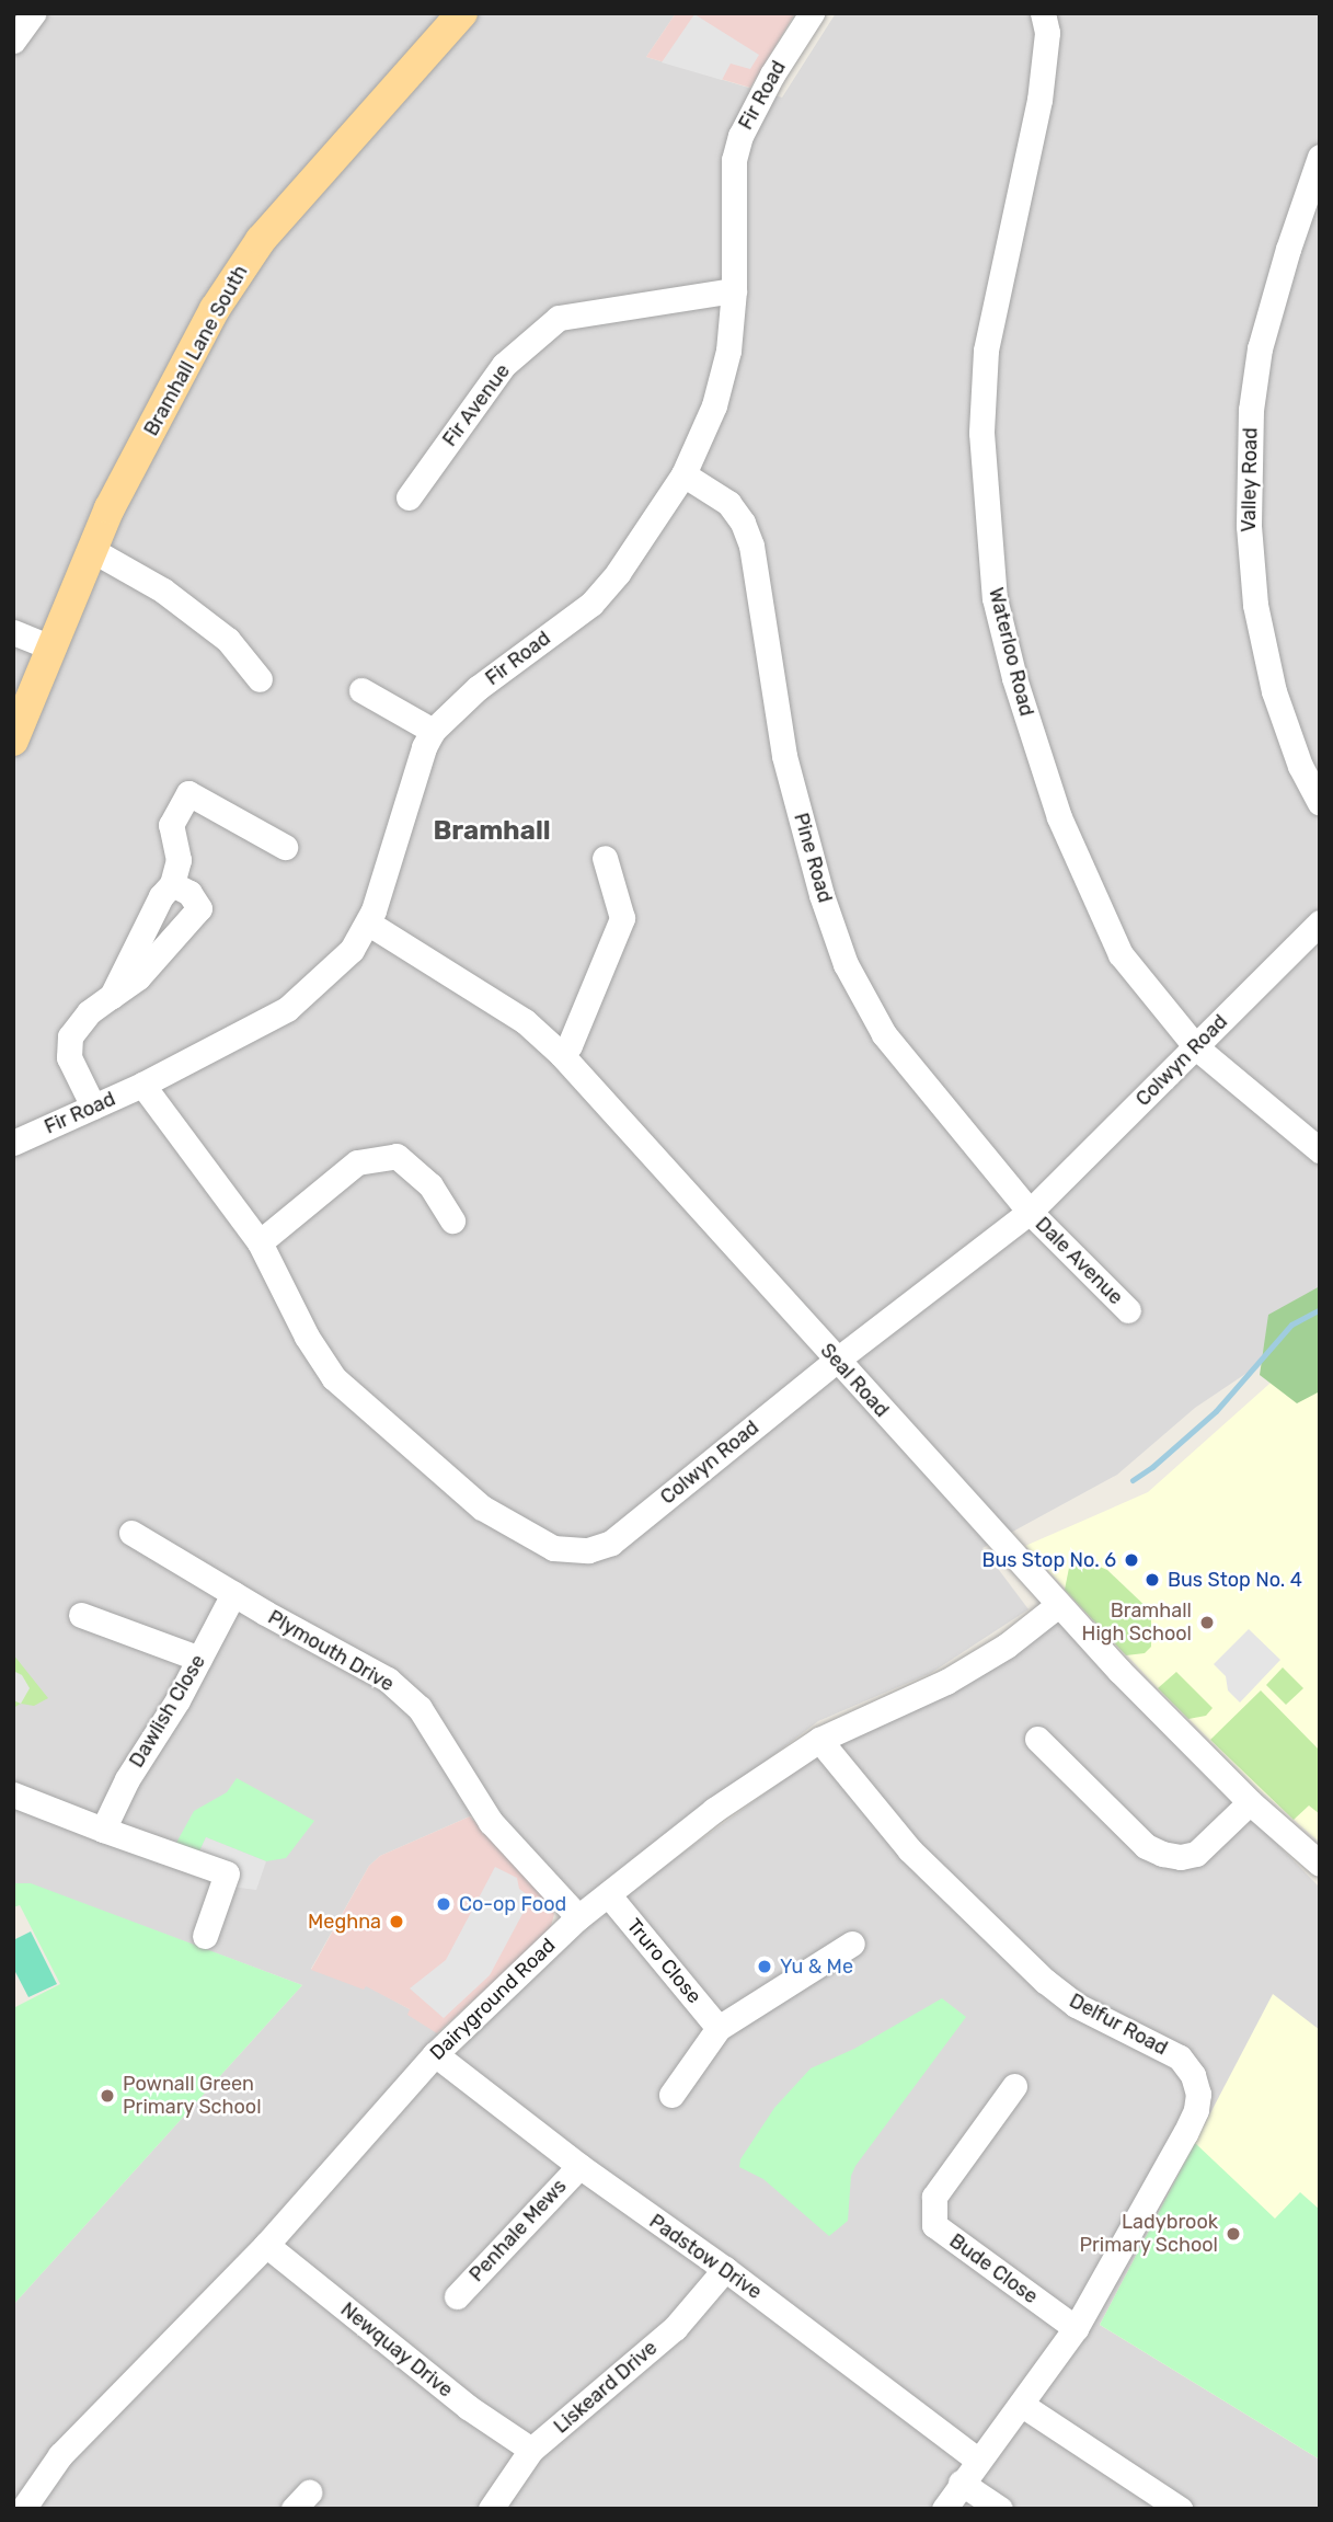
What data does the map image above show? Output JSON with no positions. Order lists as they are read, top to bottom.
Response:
{
  "streets": {
    "main road": ["Bramhall Lane South"],
    "street": [
      "Fir Road",
      "Fir Avenue",
      "Valley Road",
      "Waterloo Road",
      "Pine Road",
      "Colwyn Road",
      "Dale Avenue",
      "Seal Road",
      "Plymouth Drive",
      "Dawlish Close",
      "Truro Close",
      "Dairyground Road",
      "Delfur Road",
      "Penhale Mews",
      "Padstow Drive",
      "Bude Close",
      "Newquay Drive",
      "Liskeard Drive"
    ]
  },
  "crossings": [
    ["Fir Road", "Fir Avenue"],
    ["Fir Road", "Pine Road"],
    ["Fir Road", "Colwyn Road"],
    ["Fir Road", "Seal Road"],
    ["Waterloo Road", "Colwyn Road"],
    ["Pine Road", "Colwyn Road"],
    ["Pine Road", "Dale Avenue"],
    ["Colwyn Road", "Dale Avenue"],
    ["Colwyn Road", "Seal Road"],
    ["Seal Road", "Dairyground Road"],
    ["Plymouth Drive", "Dawlish Close"],
    ["Plymouth Drive", "Dairyground Road"],
    ["Truro Close", "Dairyground Road"],
    ["Dairyground Road", "Delfur Road"],
    ["Dairyground Road", "Padstow Drive"],
    ["Dairyground Road", "Newquay Drive"],
    ["Delfur Road", "Padstow Drive"],
    ["Delfur Road", "Bude Close"],
    ["Penhale Mews", "Padstow Drive"],
    ["Padstow Drive", "Liskeard Drive"],
    ["Newquay Drive", "Liskeard Drive"]
  ],
  "districts": ["Bramhall"],
  "places": [
    "Bus Stop No. 6",
    "Bus Stop No. 4",
    "Bramhall High School",
    "Co-op Food",
    "Meghna",
    "Yu & Me",
    "Pownall Green Primary School",
    "Ladybrook Primary School"
  ]
}
